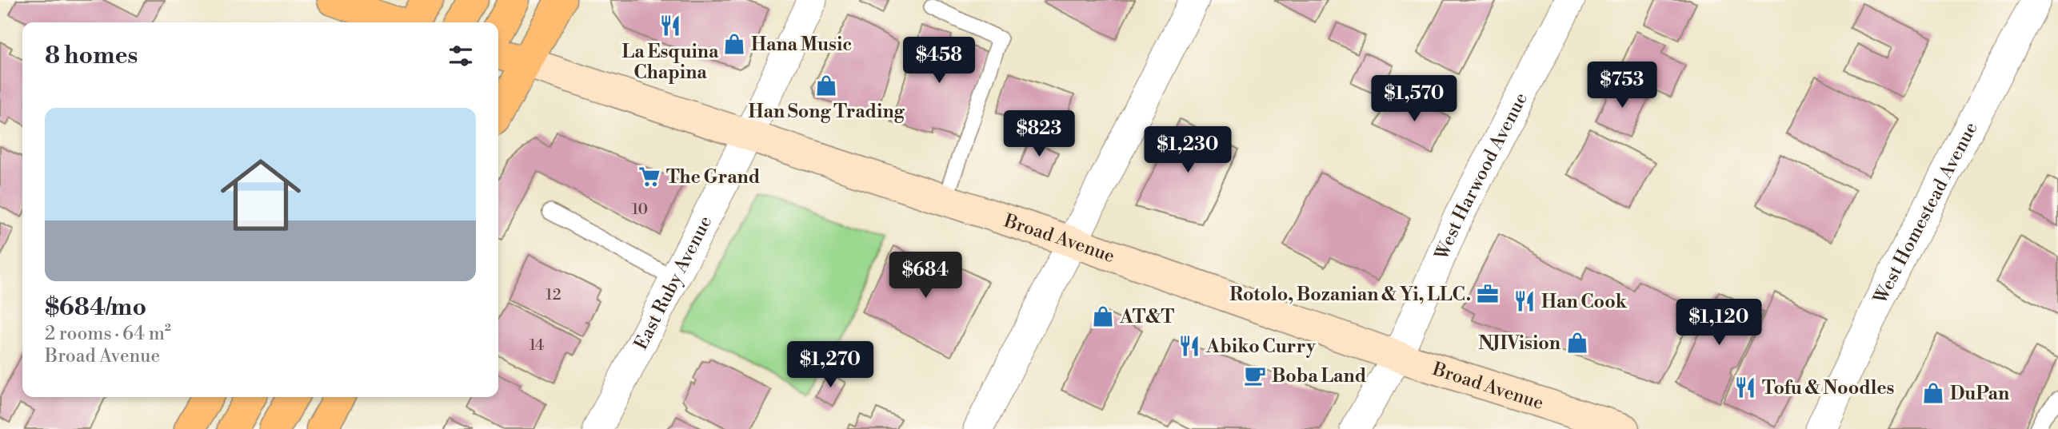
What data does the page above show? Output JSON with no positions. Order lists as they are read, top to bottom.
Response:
{
  "streets": {
    "main road": ["Broad Avenue"],
    "street": ["West Harwood Avenue", "West Homestead Avenue", "East Ruby Avenue"]
  },
  "crossings": [
    ["West Harwood Avenue", "Broad Avenue"],
    ["Broad Avenue", "East Ruby Avenue"]
  ],
  "places": {
    "restaurant": [
      "La Esquina Chapina",
      "Han Cook",
      "Abiko Curry",
      "Tofu & Noodles"
    ],
    "shop": [
      "Hana Music",
      "Han Song Trading",
      "AT&T",
      "NJIVision",
      "DuPan"
    ],
    "supermarket": ["The Grand"],
    "office": ["Rotolo, Bozanian & Yi, LLC."],
    "cafe": ["Boba Land"]
  },
  "house_numbers": ["10", "12", "14"],
  "page": {
    "heading": "8 homes",
    "price": [
      "$458",
      "$753",
      "$1,570",
      "$823",
      "$1,230",
      "$684",
      "$1,120",
      "$1,270"
    ],
    "list": [
      {
        "name": "$684/mo",
        "note": "2 rooms · 64 m² · Broad Avenue"
      }
    ]
  }
}
